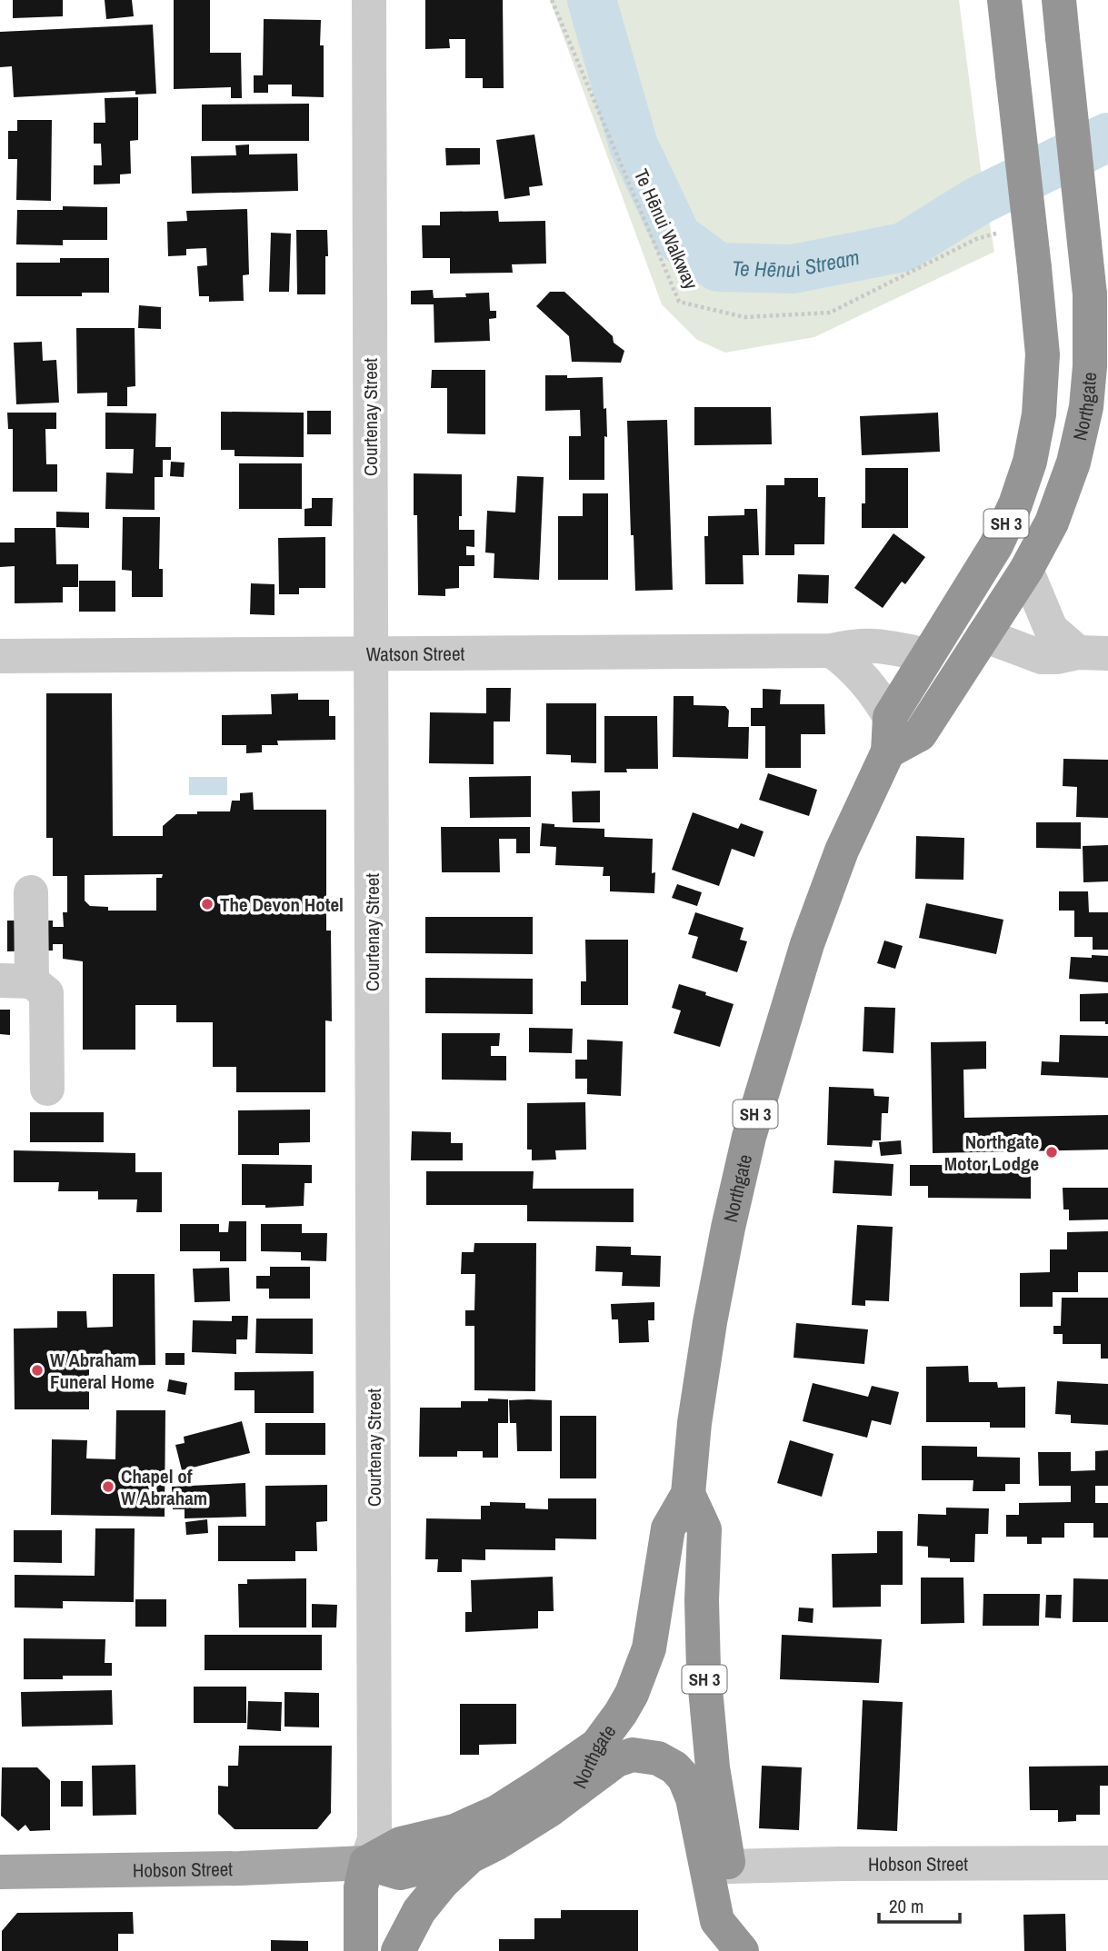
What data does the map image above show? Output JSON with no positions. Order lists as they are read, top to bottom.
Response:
{
  "streets": {
    "highway": ["Northgate", "SH 3"],
    "main road": ["Hobson Street"],
    "street": ["Courtenay Street", "Watson Street"],
    "path": ["Te Hēnui Walkway"]
  },
  "crossings": [
    ["Northgate", "SH 3"],
    ["Northgate", "Watson Street"],
    ["Northgate", "Hobson Street"],
    ["Courtenay Street", "Watson Street"],
    ["Courtenay Street", "Hobson Street"],
    ["SH 3", "Hobson Street"]
  ],
  "water": ["Te Hēnui Stream"],
  "places": [
    "The Devon Hotel",
    "Northgate Motor Lodge",
    "W Abraham Funeral Home",
    "Chapel of W Abraham"
  ],
  "scale_bar": "20 m"
}
